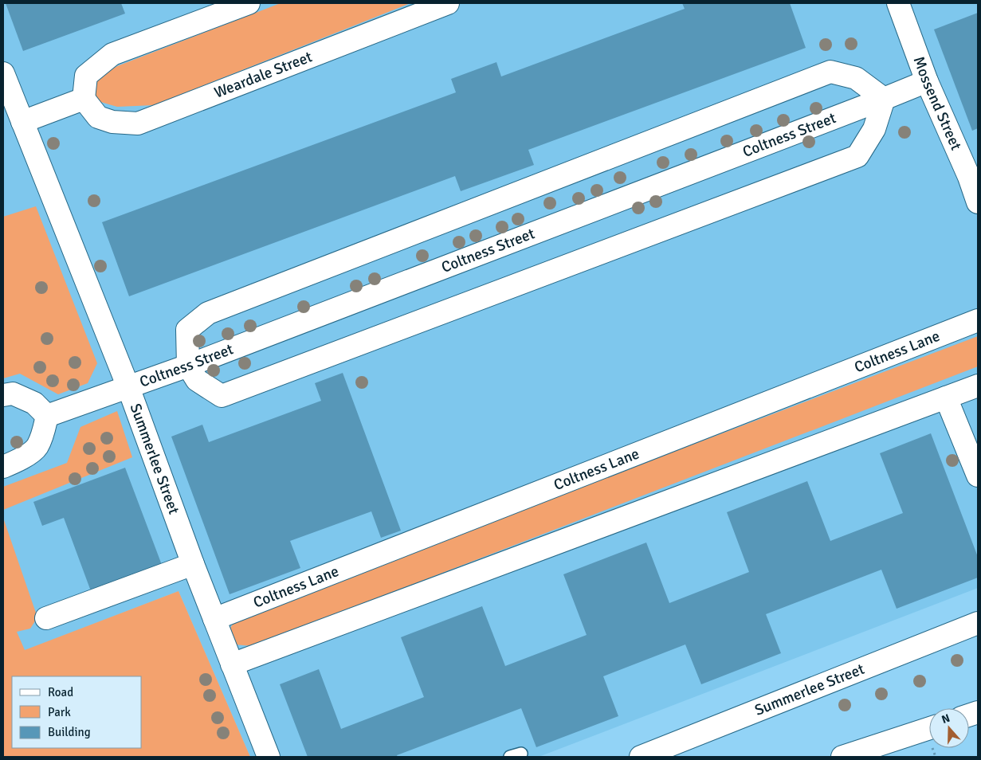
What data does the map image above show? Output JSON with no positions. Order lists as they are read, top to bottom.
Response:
{
  "streets": {
    "street": [
      "Weardale Street",
      "Mossend Street",
      "Coltness Street",
      "Coltness Lane",
      "Summerlee Street"
    ]
  },
  "crossings": [
    ["Mossend Street", "Coltness Street"],
    ["Coltness Street", "Summerlee Street"],
    ["Coltness Lane", "Summerlee Street"]
  ],
  "legend": ["Road", "Park", "Building"],
  "north": "top"
}
